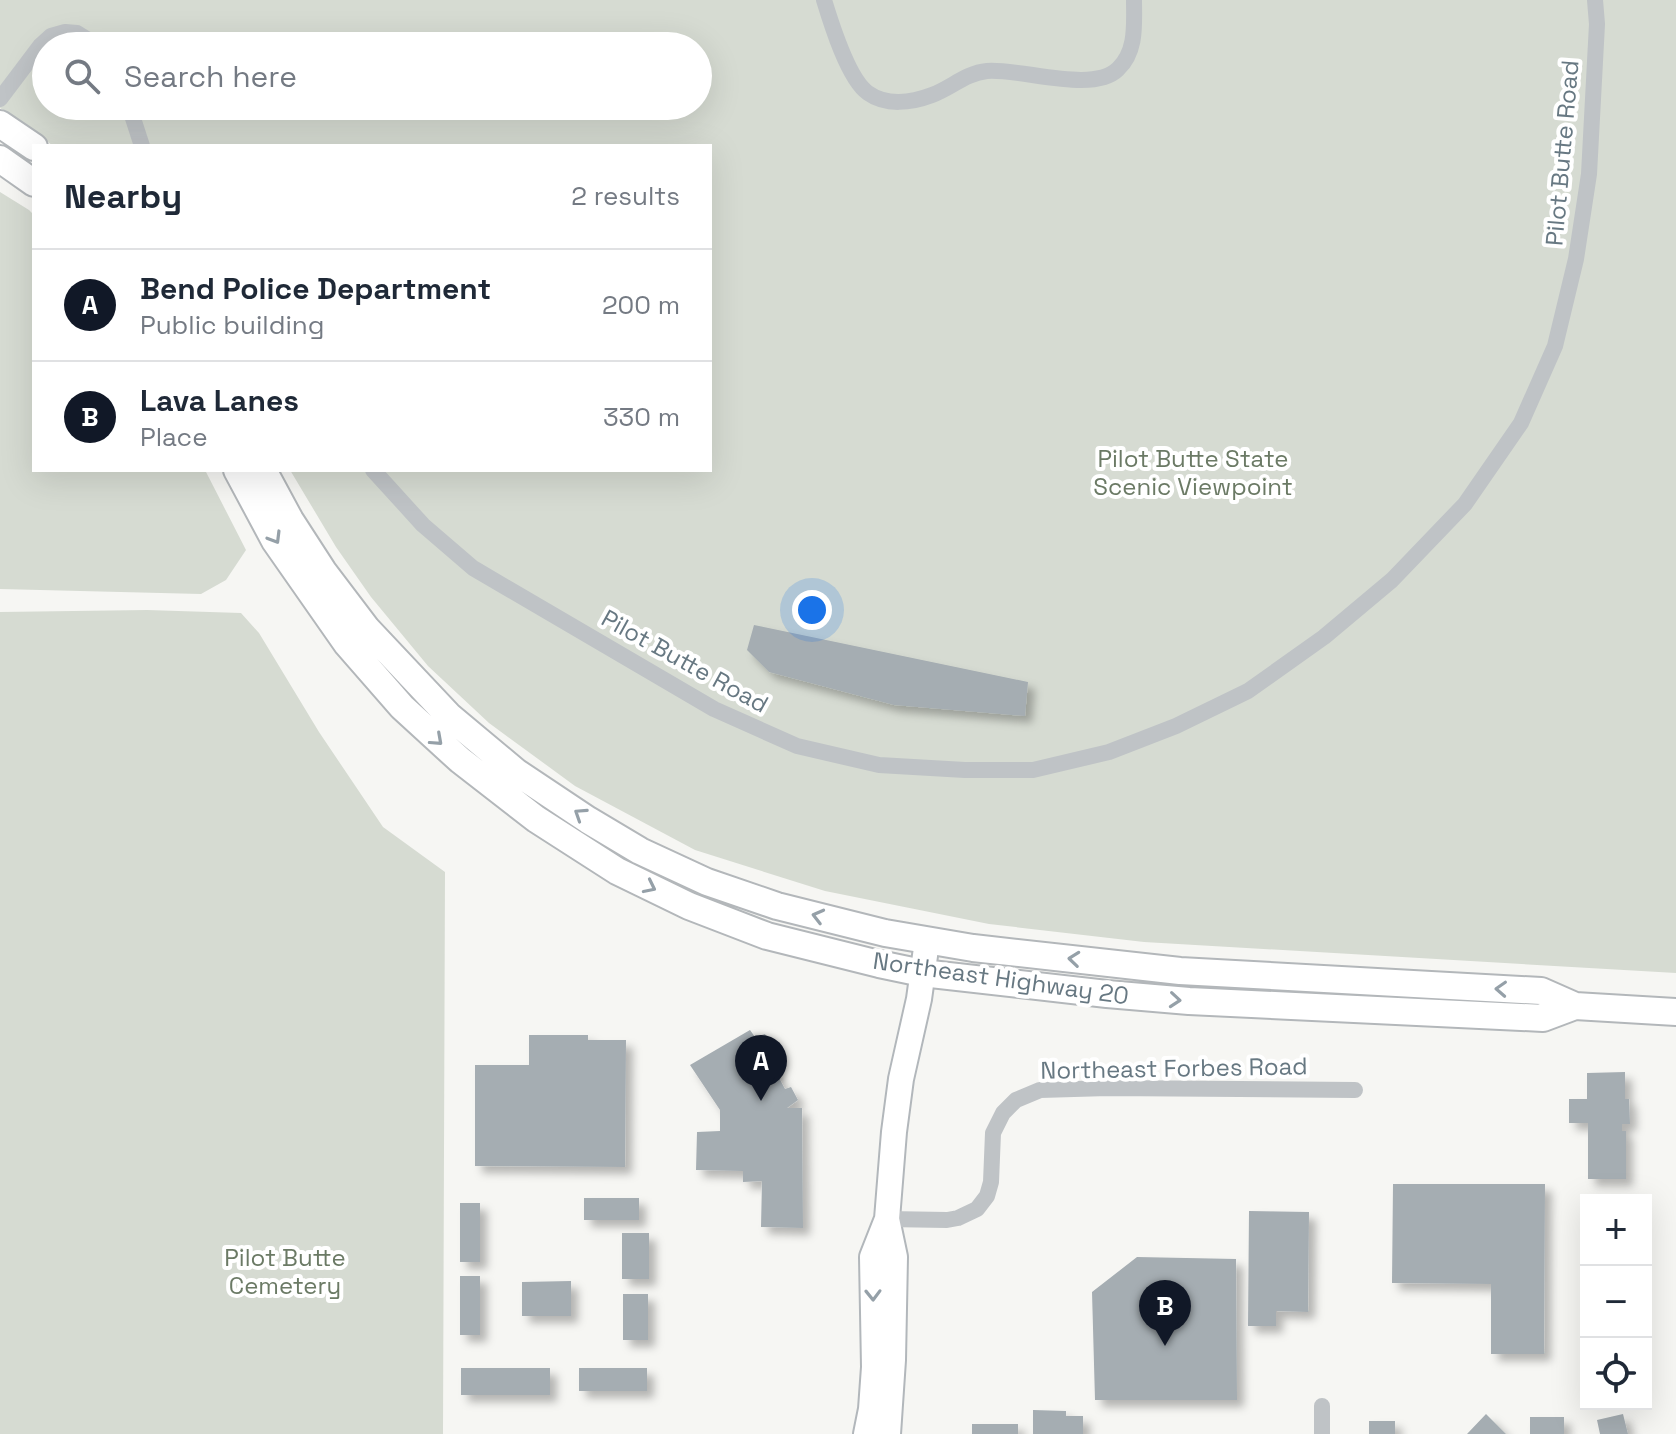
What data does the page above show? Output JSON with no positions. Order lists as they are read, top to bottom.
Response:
{
  "streets": {
    "main road": ["Northeast Highway 20"],
    "street": ["Pilot Butte Road", "Northeast Forbes Road"]
  },
  "parks": ["Pilot Butte State Scenic Viewpoint", "Pilot Butte Cemetery"],
  "page": {
    "search": "Search here",
    "heading": ["Nearby", "2 results"],
    "list": [
      {
        "mark": "A",
        "name": "Bend Police Department",
        "note": "Public building",
        "value": "200 m"
      },
      {
        "mark": "B",
        "name": "Lava Lanes",
        "note": "Place",
        "value": "330 m"
      }
    ],
    "pins": ["A", "B"],
    "map_buttons": ["+", "−"]
  }
}
